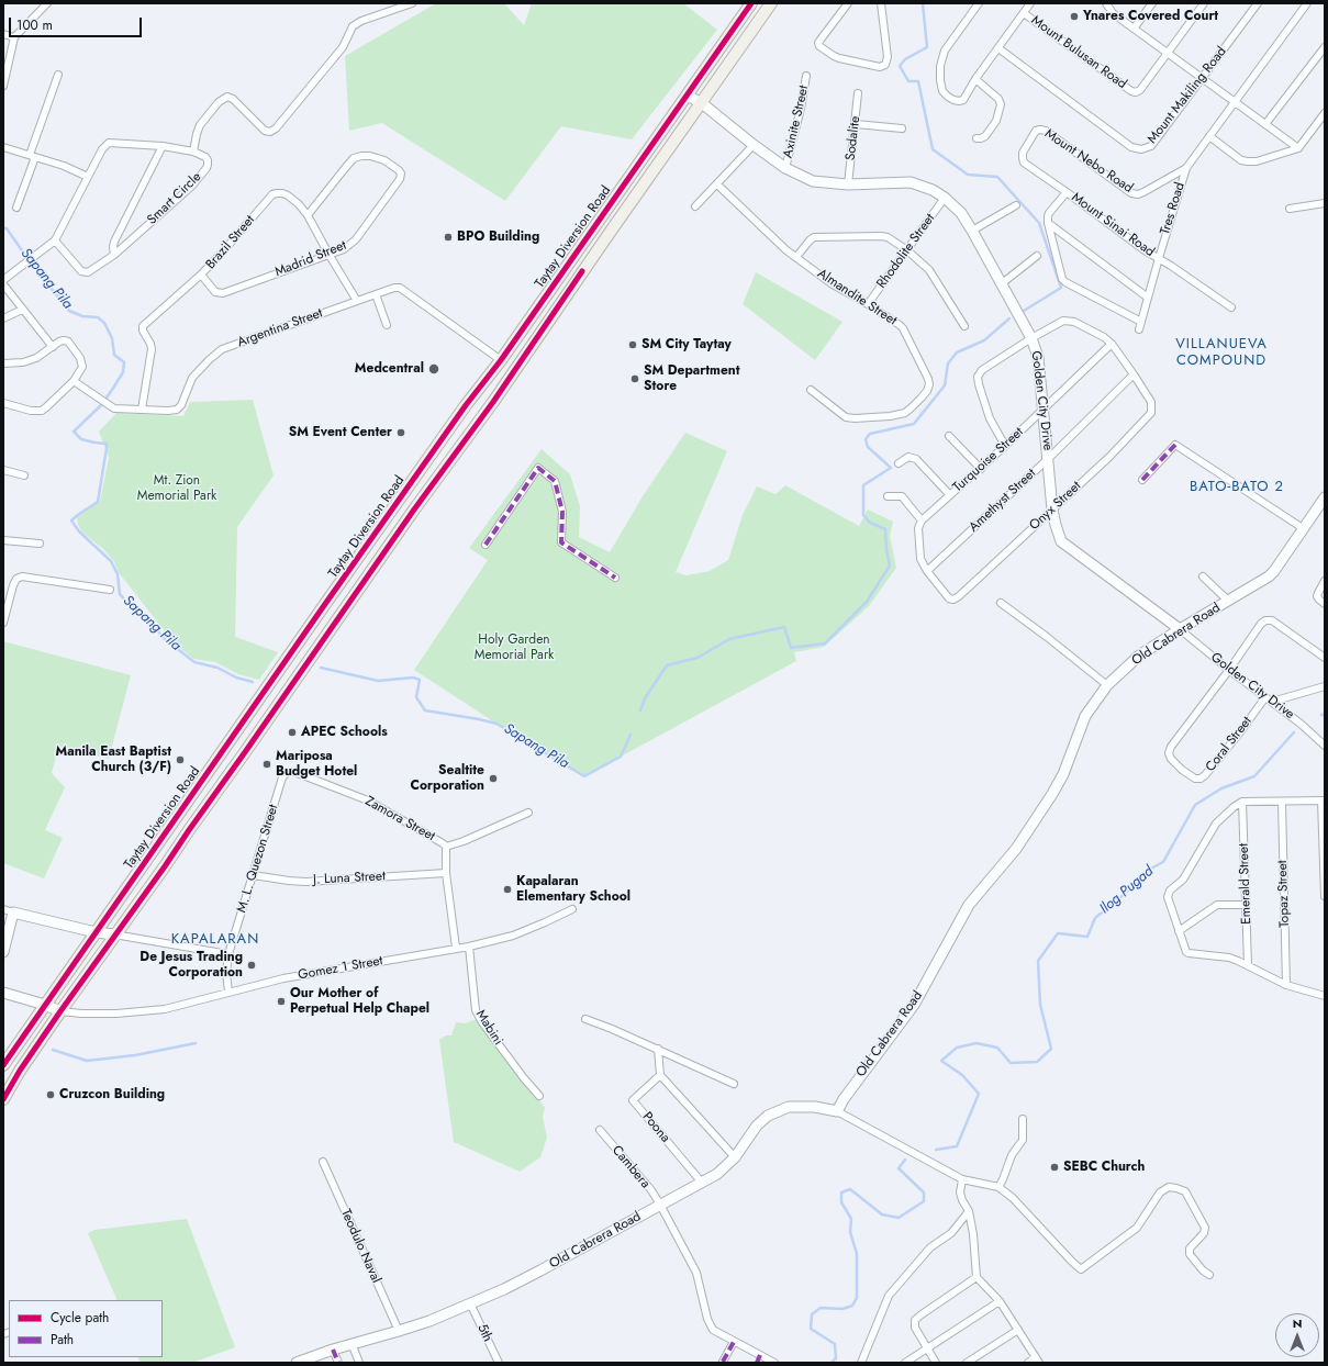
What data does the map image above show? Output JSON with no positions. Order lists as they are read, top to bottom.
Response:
{
  "streets": {
    "main road": ["Taytay Diversion Road"],
    "street": [
      "Mount Bulusan Road",
      "Mount Makiling Road",
      "Axinite Street",
      "Sodalite",
      "Mount Nebo Road",
      "Smart Circle",
      "Tres Road",
      "Mount Sinai Road",
      "Brazil Street",
      "Rhodolite Street",
      "Madrid Street",
      "Almandite Street",
      "Argentina Street",
      "Golden City Drive",
      "Turquoise Street",
      "Amethyst Street",
      "Onyx Street",
      "Old Cabrera Road",
      "Coral Street",
      "Zamora Street",
      "M. L. Quezon Street",
      "J. Luna Street",
      "Emerald Street",
      "Topaz Street",
      "Gomez 1 Street",
      "Mabini",
      "Poona",
      "Cambera",
      "Teodulo Naval",
      "5th"
    ]
  },
  "crossings": [
    ["Axinite Street", "Golden City Drive"],
    ["Sodalite", "Golden City Drive"],
    ["Mount Nebo Road", "Tres Road"],
    ["Mount Nebo Road", "Mount Sinai Road"],
    ["Tres Road", "Mount Sinai Road"],
    ["Taytay Diversion Road", "Argentina Street"],
    ["Taytay Diversion Road", "Golden City Drive"],
    ["Taytay Diversion Road", "Gomez 1 Street"],
    ["Brazil Street", "Madrid Street"],
    ["Brazil Street", "Argentina Street"],
    ["Rhodolite Street", "Almandite Street"],
    ["Rhodolite Street", "Golden City Drive"],
    ["Golden City Drive", "Turquoise Street"],
    ["Golden City Drive", "Amethyst Street"],
    ["Golden City Drive", "Onyx Street"],
    ["Golden City Drive", "Old Cabrera Road"],
    ["Golden City Drive", "Coral Street"],
    ["Amethyst Street", "Onyx Street"],
    ["Old Cabrera Road", "Poona"],
    ["Old Cabrera Road", "Cambera"],
    ["Old Cabrera Road", "Teodulo Naval"],
    ["Old Cabrera Road", "5th"],
    ["Zamora Street", "M. L. Quezon Street"],
    ["Zamora Street", "J. Luna Street"],
    ["Zamora Street", "Gomez 1 Street"],
    ["M. L. Quezon Street", "J. Luna Street"],
    ["M. L. Quezon Street", "Gomez 1 Street"],
    ["Gomez 1 Street", "Mabini"]
  ],
  "districts": ["VILLANUEVA COMPOUND", "BATO-BATO 2", "KAPALARAN"],
  "water": ["Sapang Pila", "Ilog Pugad"],
  "parks": ["Mt. Zion Memorial Park", "Holy Garden Memorial Park"],
  "places": [
    "Ynares Covered Court",
    "BPO Building",
    "SM City Taytay",
    "Medcentral",
    "SM Department Store",
    "SM Event Center",
    "APEC Schools",
    "Manila East Baptist Church (3/F)",
    "Mariposa Budget Hotel",
    "Sealtite Corporation",
    "Kapalaran Elementary School",
    "De Jesus Trading Corporation",
    "Our Mother of Perpetual Help Chapel",
    "Cruzcon Building",
    "SEBC Church"
  ],
  "legend": ["Cycle path", "Path"],
  "scale_bar": "100 m",
  "north": "top"
}
